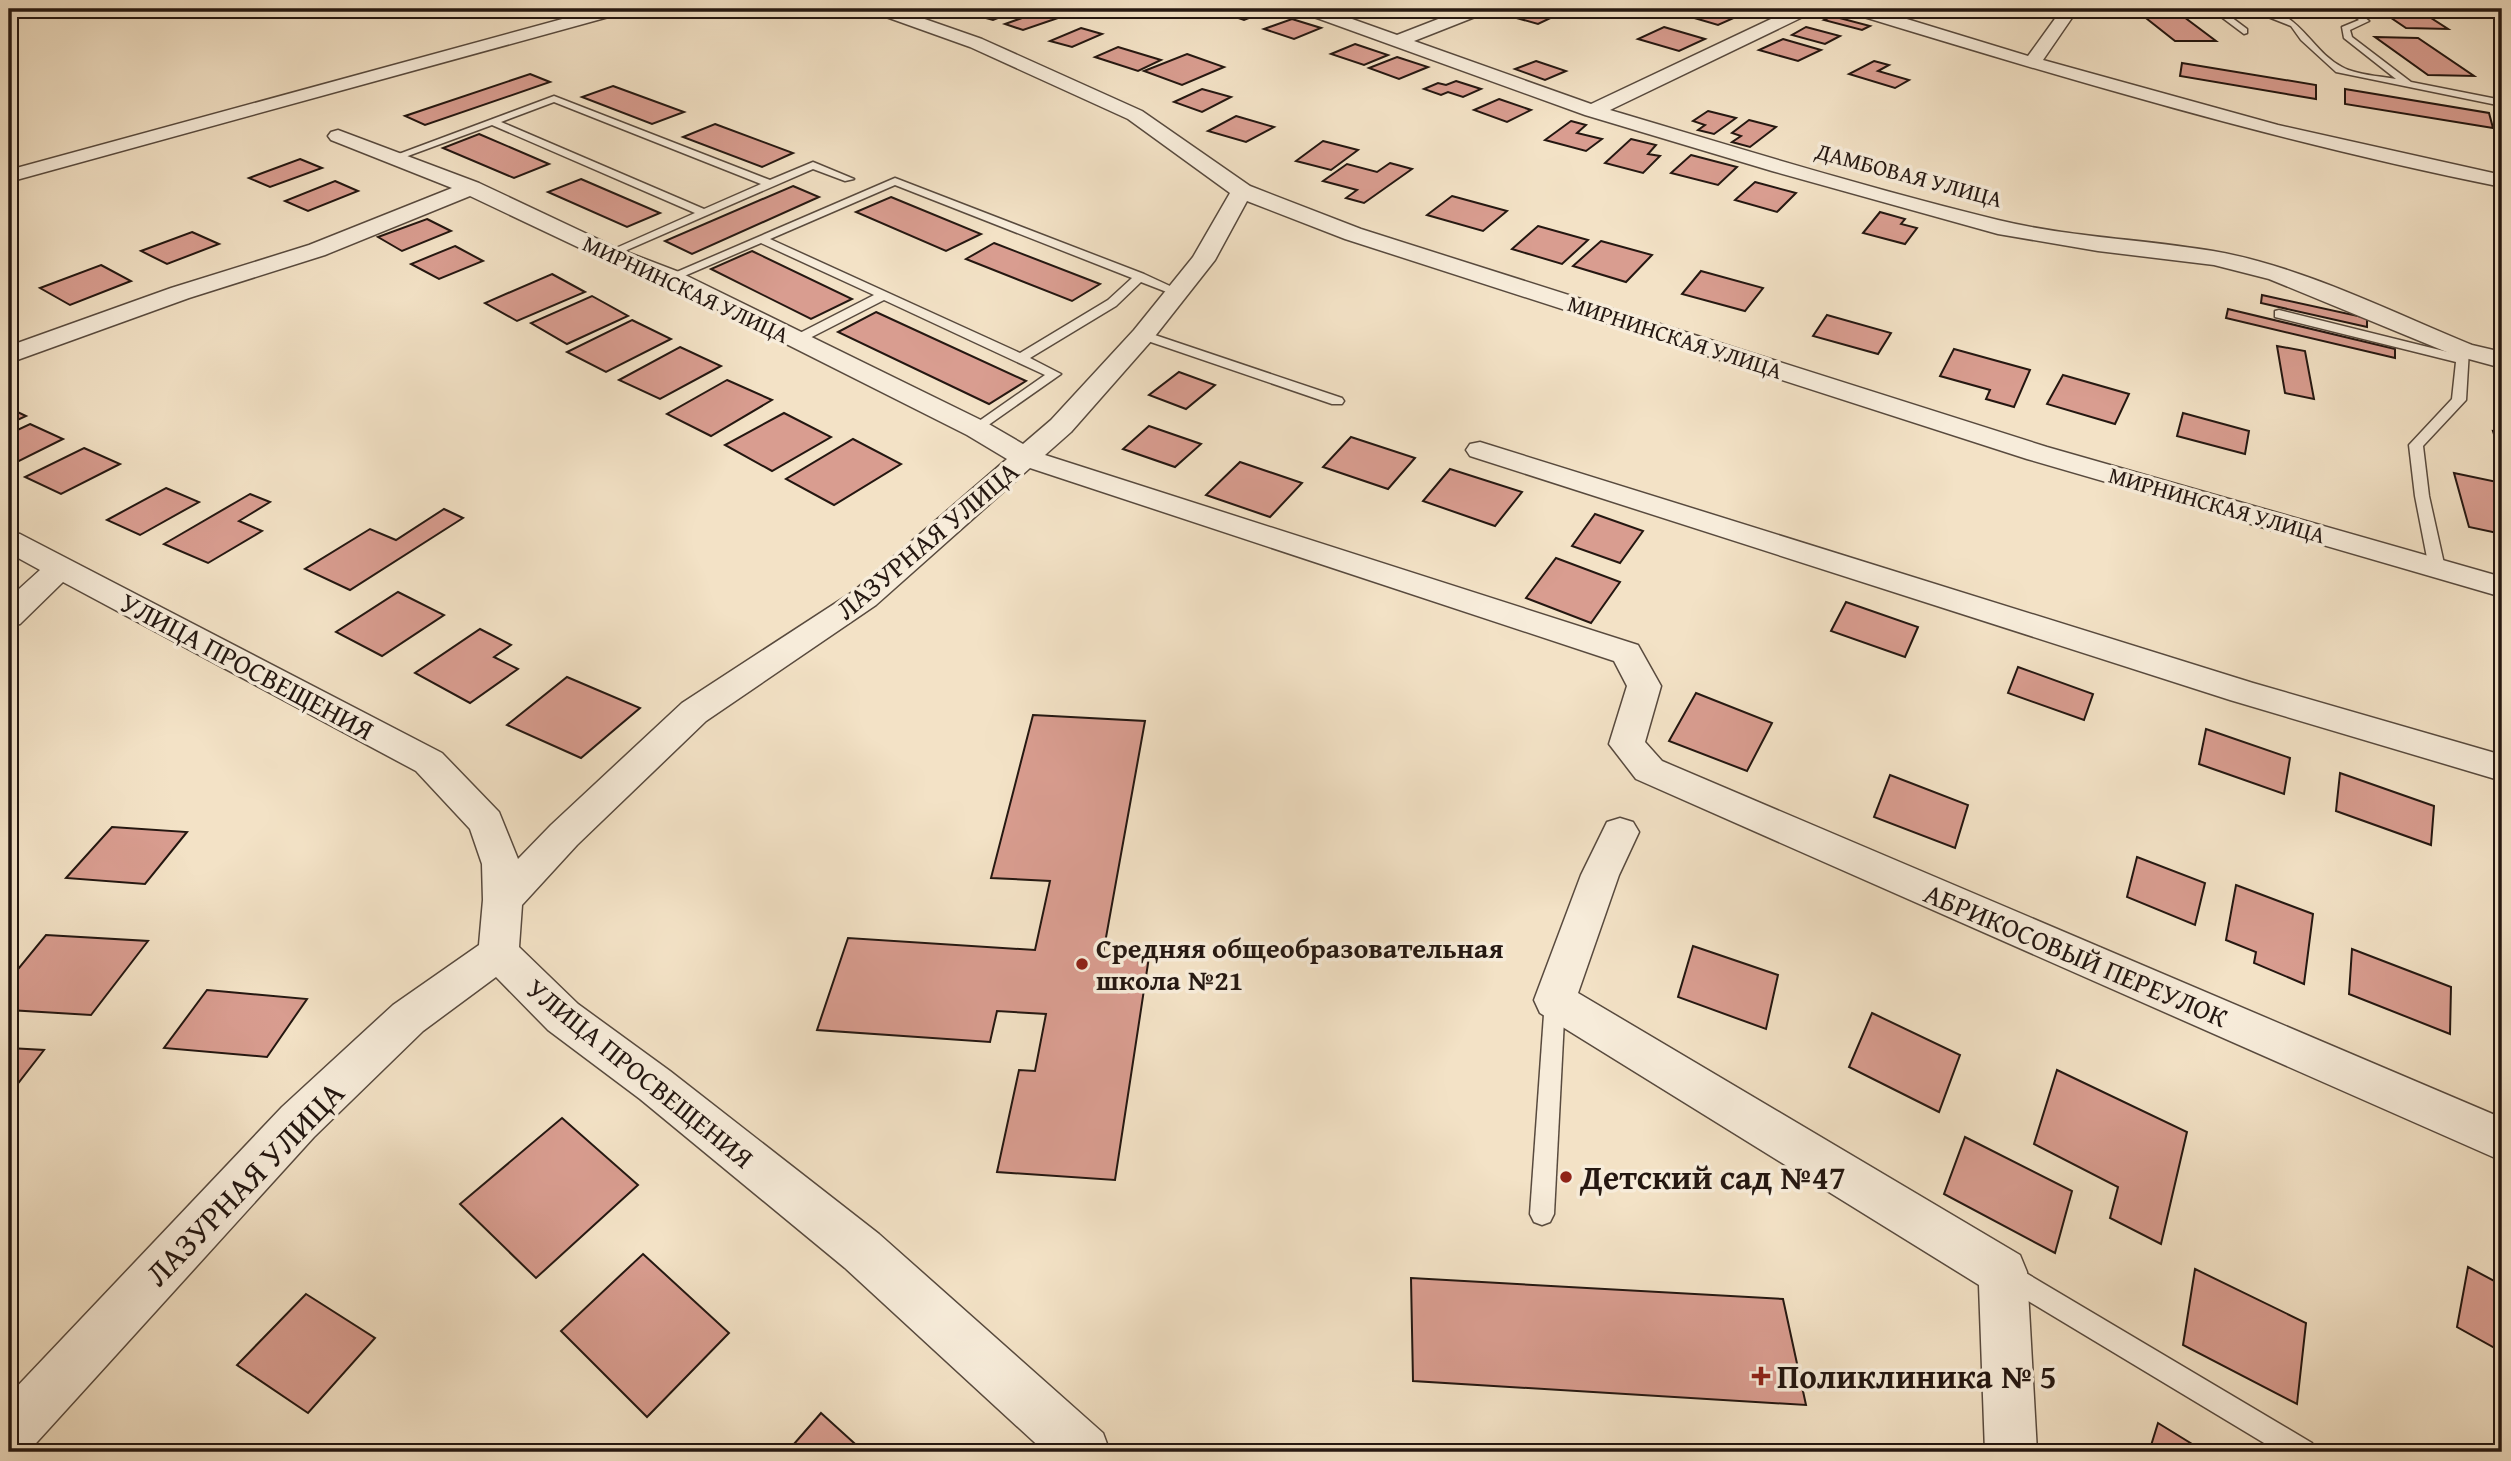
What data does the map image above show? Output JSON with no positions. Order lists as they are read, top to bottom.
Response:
{
  "streets": {
    "street": [
      "ДАМБОВАЯ УЛИЦА",
      "МИРНИНСКАЯ УЛИЦА",
      "ЛАЗУРНАЯ УЛИЦА",
      "УЛИЦА ПРОСВЕЩЕНИЯ",
      "АБРИКОСОВЫЙ ПЕРЕУЛОК"
    ]
  },
  "crossings": [
    ["МИРНИНСКАЯ УЛИЦА", "ЛАЗУРНАЯ УЛИЦА"],
    ["МИРНИНСКАЯ УЛИЦА", "АБРИКОСОВЫЙ ПЕРЕУЛОК"],
    ["ЛАЗУРНАЯ УЛИЦА", "УЛИЦА ПРОСВЕЩЕНИЯ"]
  ],
  "places": {
    "other": ["Средняя общеобразовательная школа №21", "Детский сад №47"],
    "health": ["Поликлиника № 5"]
  }
}
